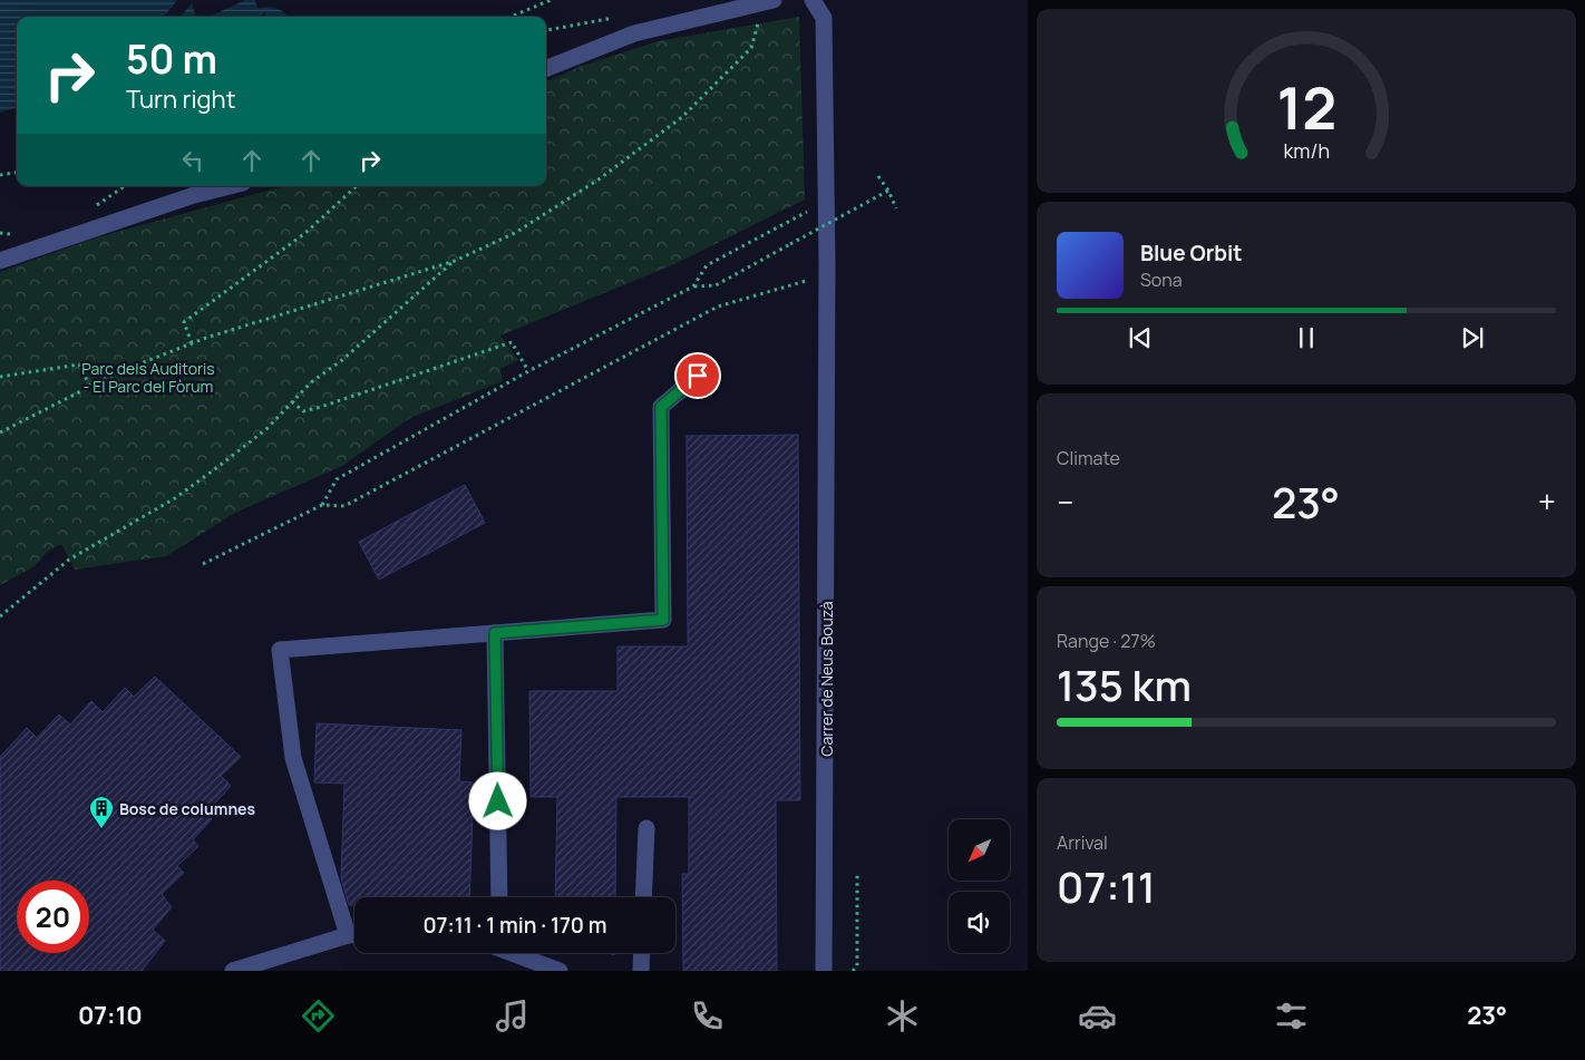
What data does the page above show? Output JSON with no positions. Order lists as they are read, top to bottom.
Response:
{
  "streets": {
    "street": ["Carrer de Neus Bouzà"]
  },
  "parks": ["Parc dels Auditoris - El Parc del Fòrum"],
  "places": {
    "building": ["Bosc de columnes"]
  },
  "north": "bottom left",
  "page": {
    "turn": ["50 m", "Turn right"],
    "song": ["Blue Orbit", "Sona"],
    "tile": [
      "Climate",
      ["Range · 27%", "135 km"],
      ["Arrival", "07:11"]
    ],
    "heat": ["−", "23°", "+"],
    "limit": "20",
    "trip": "07:11 · 1 min · 170 m",
    "tabs": ["07:10", "23°"],
    "gauge": ["12", "km/h"]
  }
}
